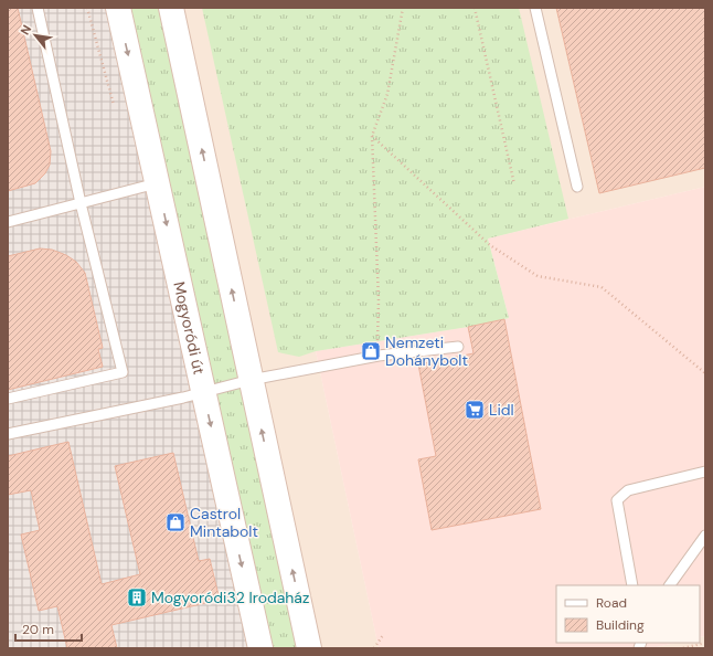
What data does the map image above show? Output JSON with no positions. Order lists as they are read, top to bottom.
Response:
{
  "streets": {
    "street": ["Mogyoródi út"]
  },
  "places": {
    "shop": ["Nemzeti Dohánybolt", "Castrol Mintabolt"],
    "supermarket": ["Lidl"],
    "building": ["Mogyoródi32 Irodaház"]
  },
  "legend": ["Road", "Building"],
  "scale_bar": "20 m",
  "north": "top left"
}
